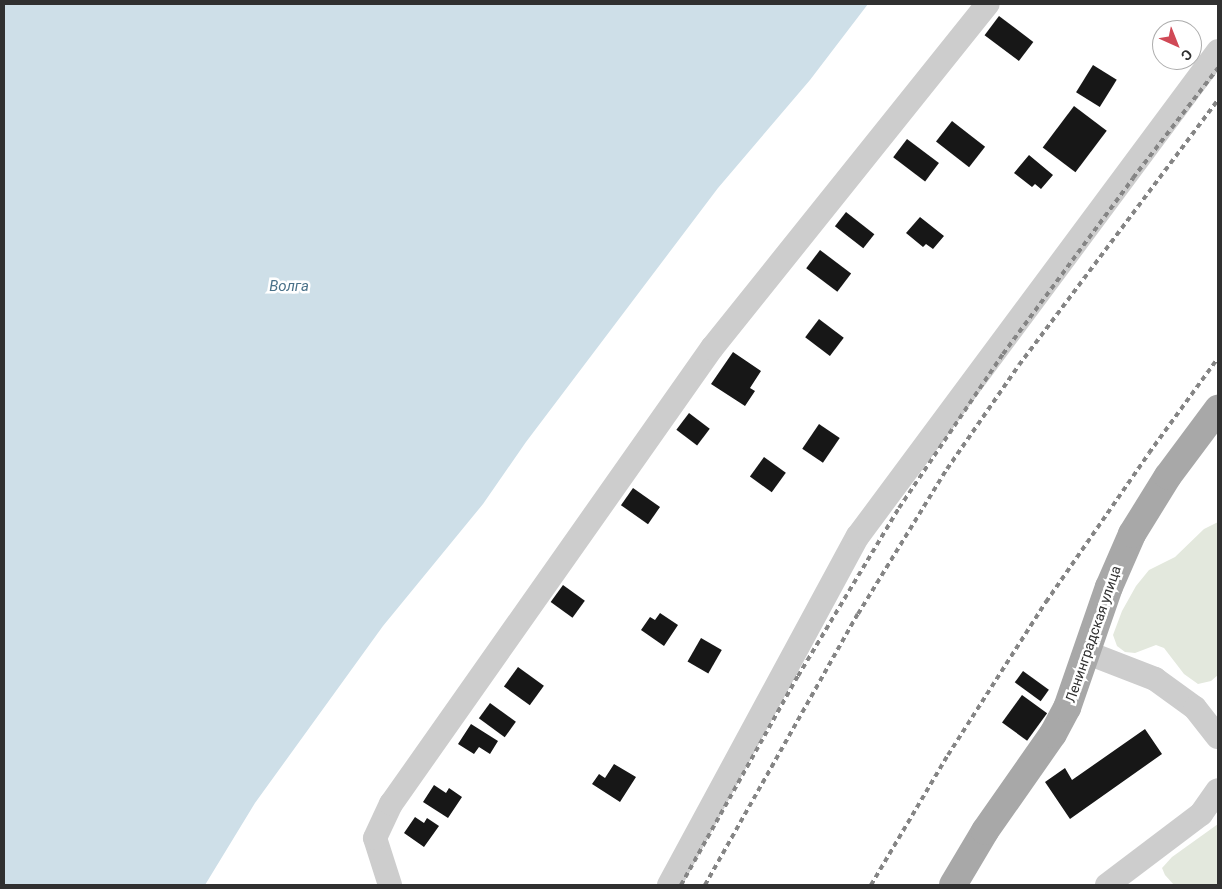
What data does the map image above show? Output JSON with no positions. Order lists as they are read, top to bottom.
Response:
{
  "streets": {
    "main road": ["Ленинградская улица"]
  },
  "water": ["Волга"],
  "north": "bottom right"
}
